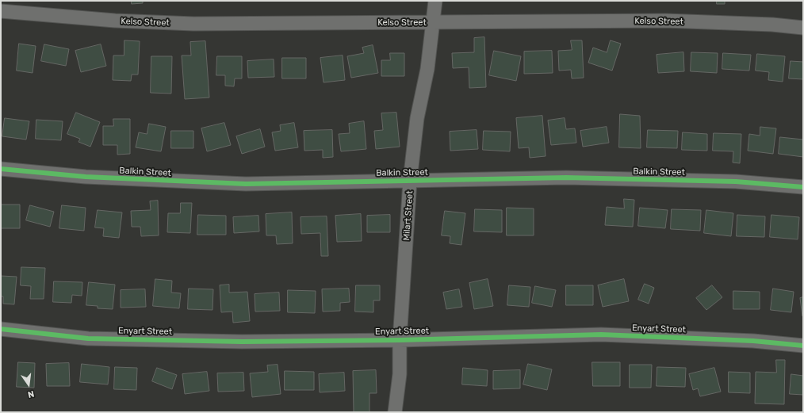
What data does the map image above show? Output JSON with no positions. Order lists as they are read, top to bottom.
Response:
{
  "streets": {
    "street": [
      "Kelso Street",
      "Balkin Street",
      "Milart Street",
      "Enyart Street"
    ]
  },
  "crossings": [
    ["Kelso Street", "Milart Street"],
    ["Balkin Street", "Milart Street"],
    ["Milart Street", "Enyart Street"]
  ],
  "north": "bottom"
}
